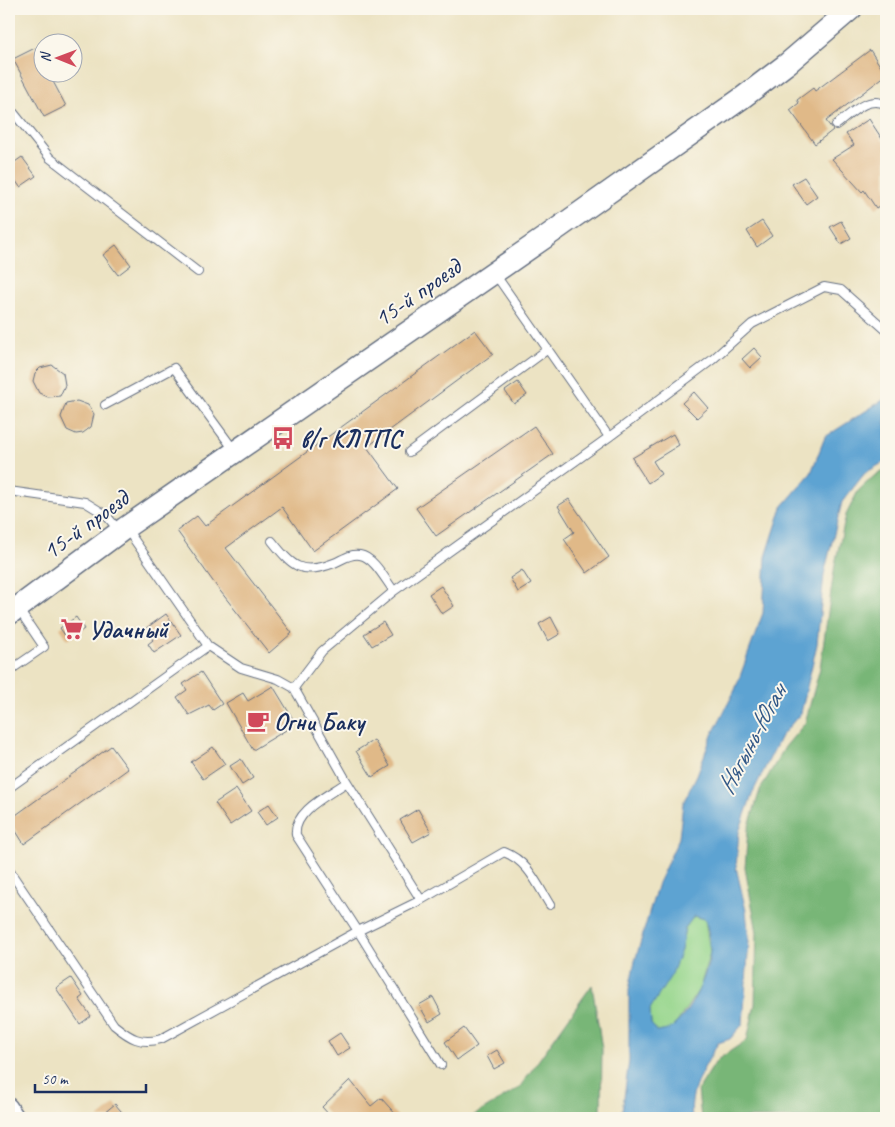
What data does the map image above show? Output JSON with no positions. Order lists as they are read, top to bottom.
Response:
{
  "streets": {
    "main road": ["15-й проезд"]
  },
  "water": ["Нягынь-Юган"],
  "places": {
    "bus stop": ["в/г КЛТПС"],
    "supermarket": ["Удачный"],
    "cafe": ["Огни Баку"]
  },
  "scale_bar": "50 m",
  "north": "left"
}
